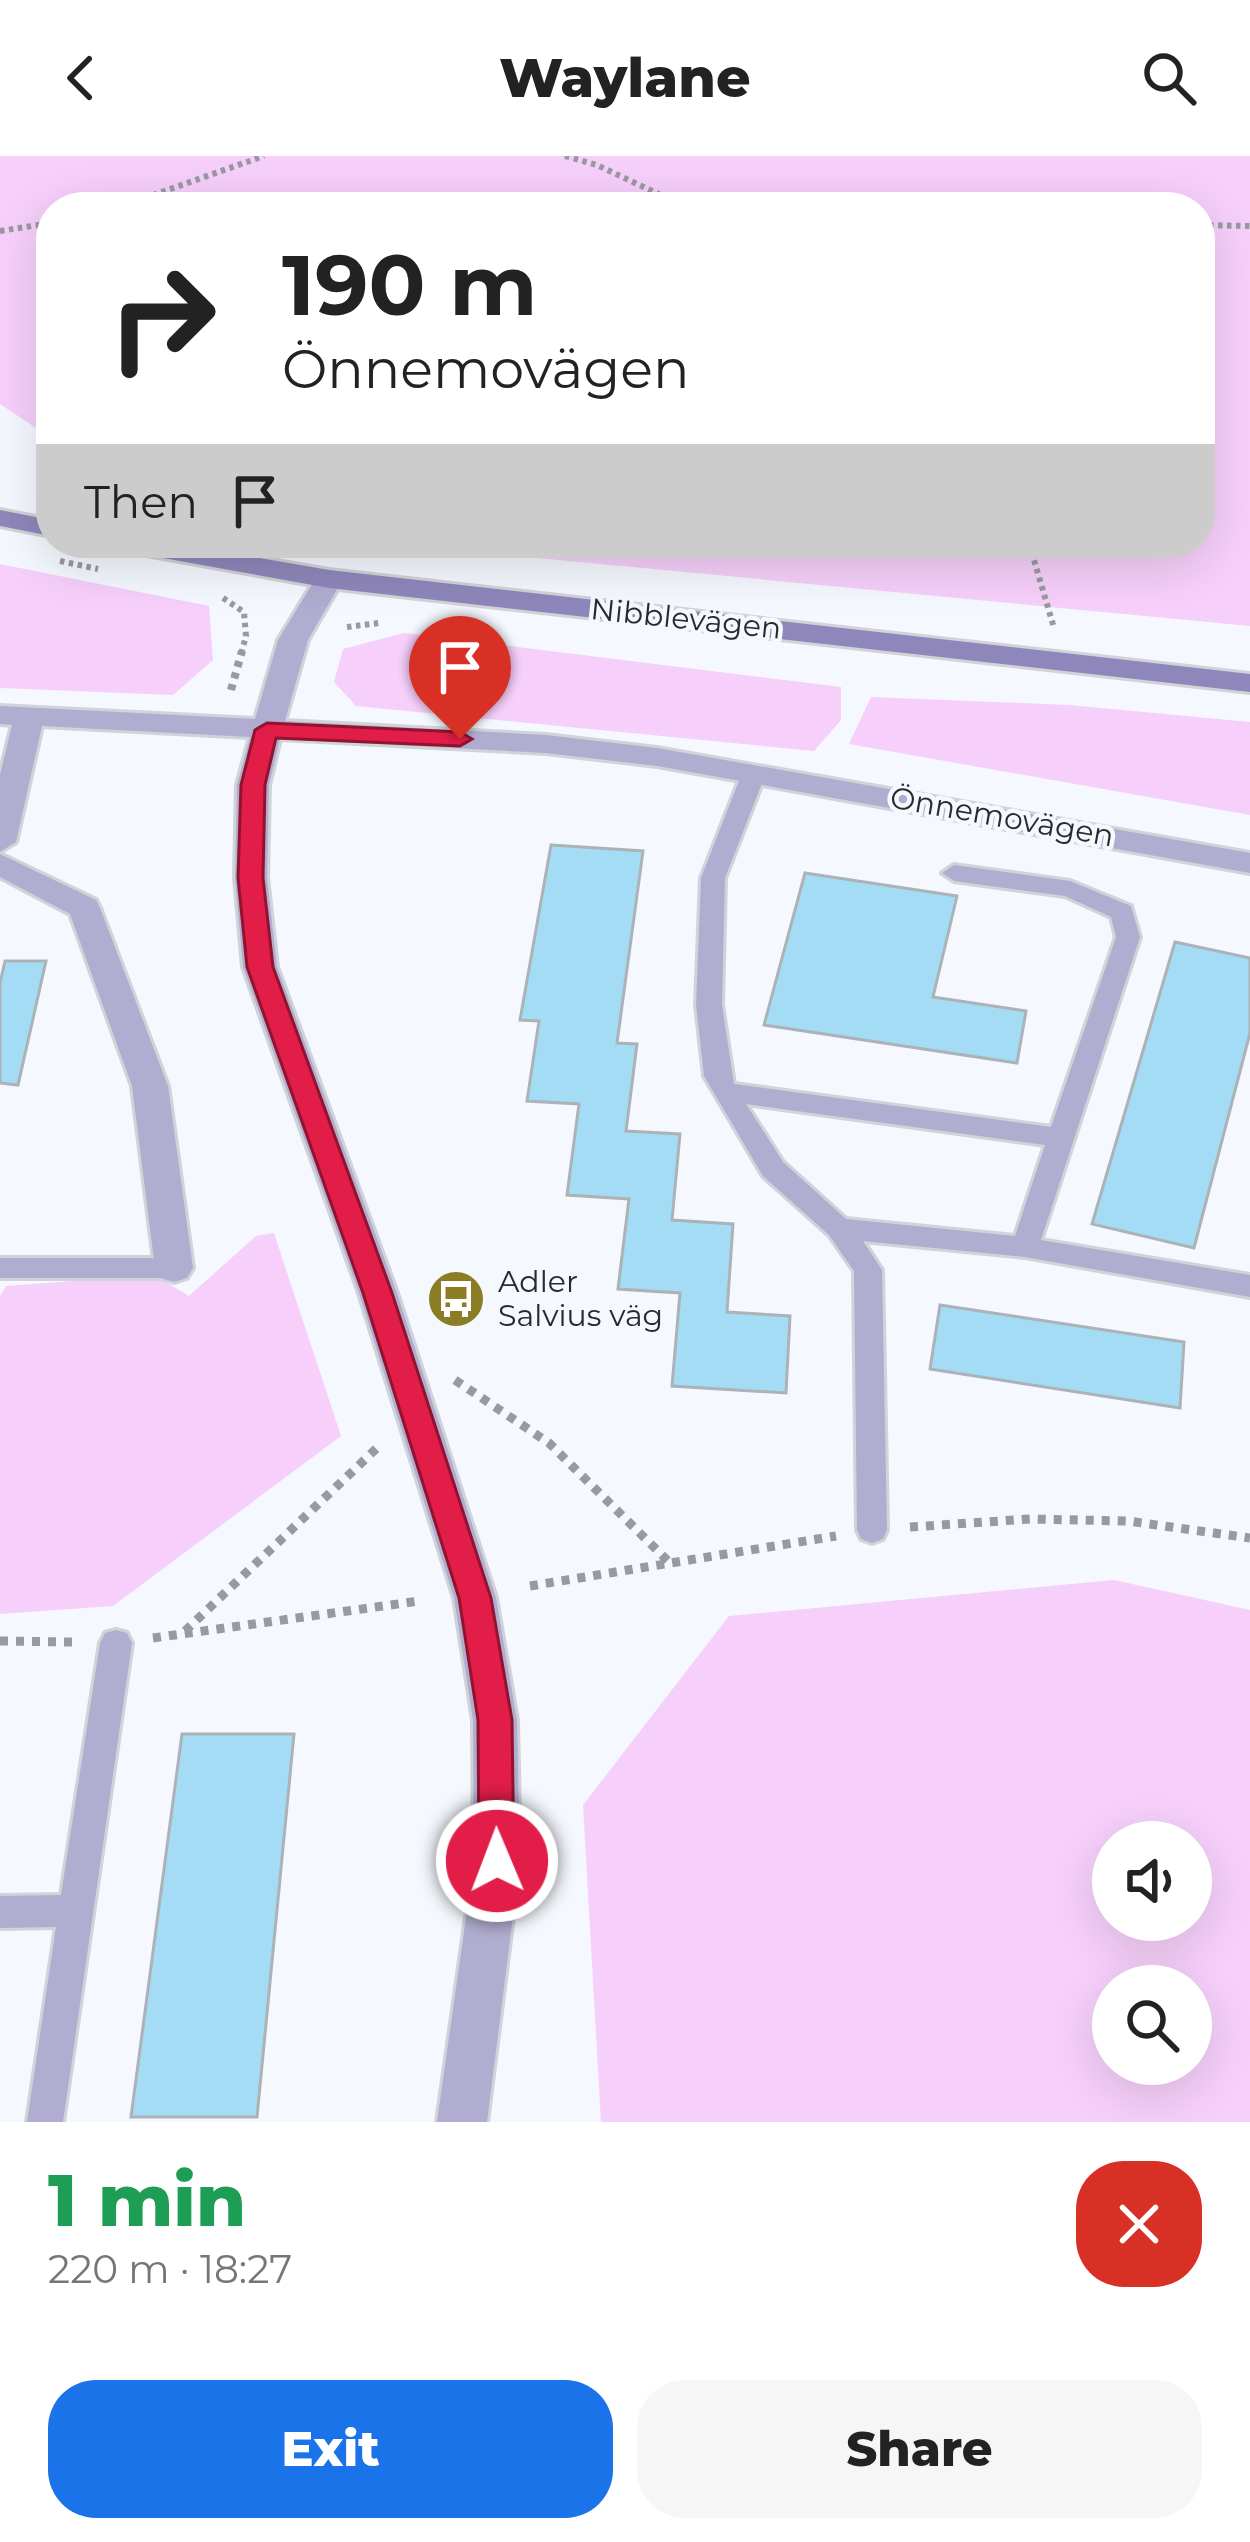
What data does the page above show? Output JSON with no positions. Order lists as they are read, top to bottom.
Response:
{
  "streets": {
    "street": ["Nibblevägen", "Önnemovägen"]
  },
  "places": {
    "bus stop": ["Adler Salvius väg"]
  },
  "page": {
    "header": "Waylane",
    "turn": ["190 m", "Önnemovägen"],
    "then": "Then",
    "heading": ["1 min", "220 m · 18:27"],
    "buttons": ["Exit", "Share"]
  }
}
